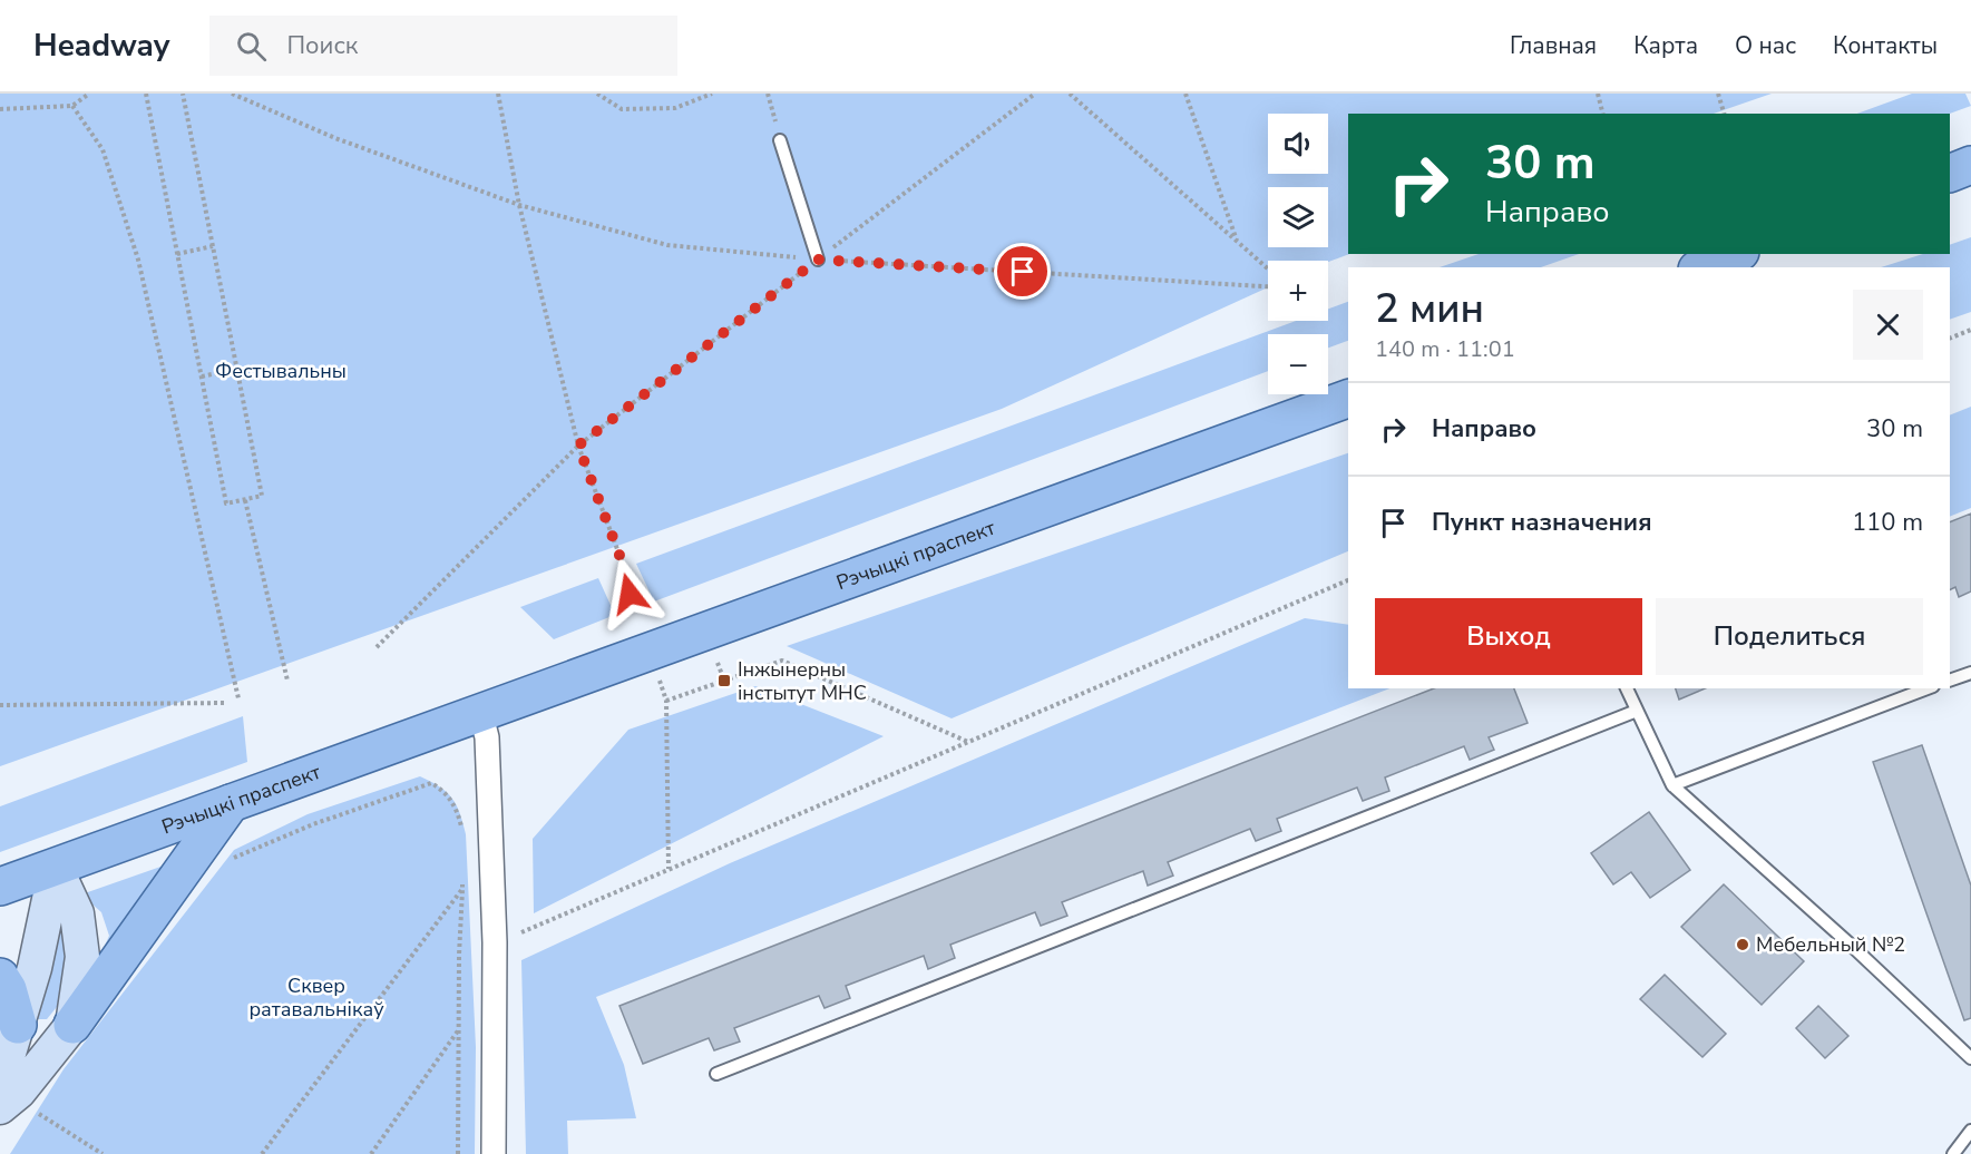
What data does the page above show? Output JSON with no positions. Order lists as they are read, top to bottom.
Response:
{
  "streets": {
    "main road": ["Рэчыцкі праспект"]
  },
  "parks": ["Фестывальны", "Сквер ратавальнікаў"],
  "places": {
    "transit": ["Інжынерны інстытут МНС"],
    "other": ["Мебельный №2"]
  },
  "page": {
    "header": "Headway",
    "search": "Поиск",
    "nav": [
      "Главная",
      "Карта",
      "О нас",
      "Контакты"
    ],
    "map_buttons": ["+", "−"],
    "turn": ["30 m", "Направо"],
    "heading": ["2 мин", "140 m · 11:01"],
    "list": [
      {
        "name": "Направо",
        "value": "30 m"
      },
      {
        "name": "Пункт назначения",
        "value": "110 m"
      }
    ],
    "buttons": ["Выход", "Поделиться"]
  }
}
